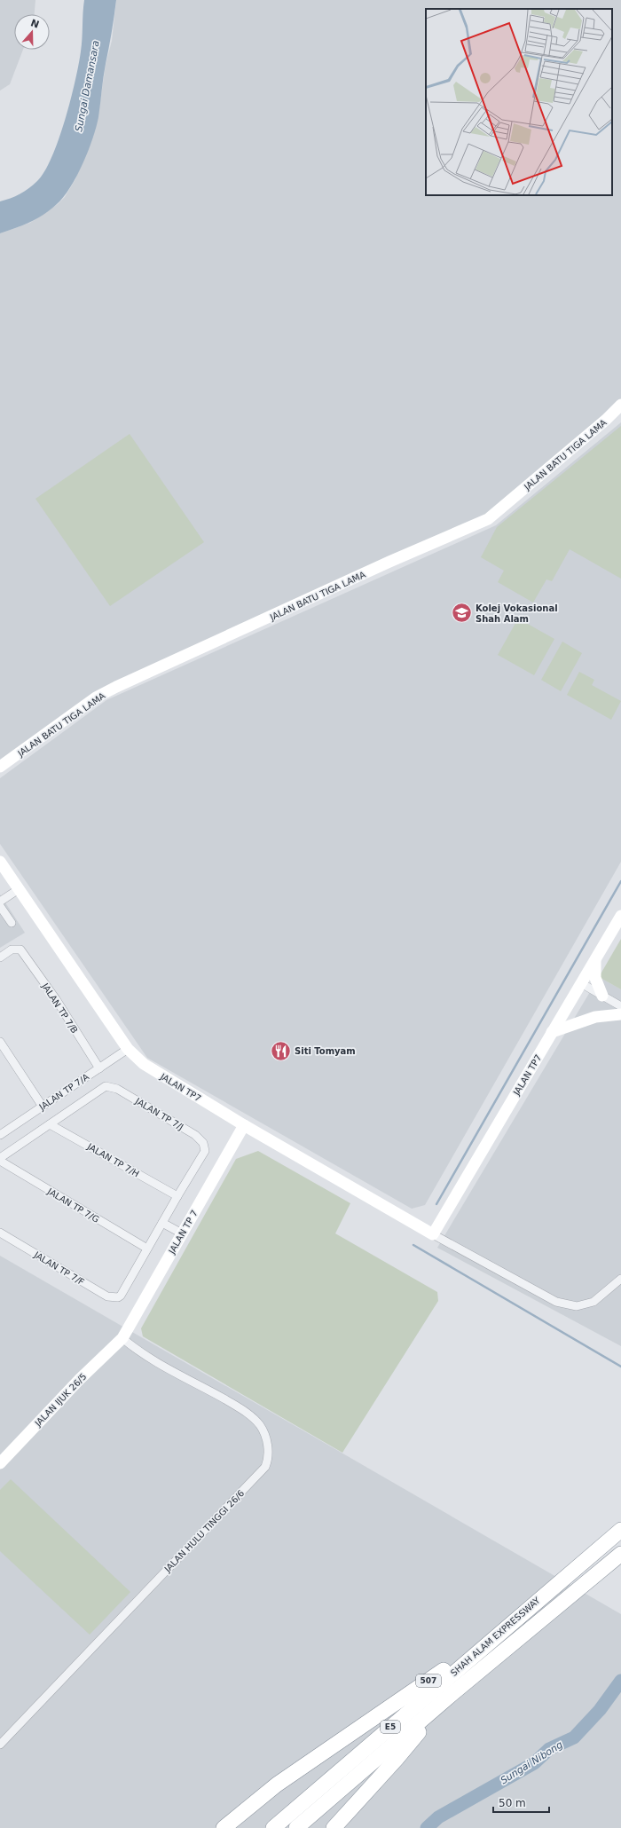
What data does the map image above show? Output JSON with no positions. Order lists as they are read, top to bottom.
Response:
{
  "streets": {
    "highway": ["SHAH ALAM EXPRESSWAY", "507", "E5"],
    "street": [
      "JALAN BATU TIGA LAMA",
      "JALAN TP 7/B",
      "JALAN TP7",
      "JALAN TP 7/A",
      "JALAN TP 7/J",
      "JALAN TP 7/H",
      "JALAN TP 7/G",
      "JALAN TP 7",
      "JALAN TP 7/F",
      "JALAN IJUK 26/5",
      "JALAN HULU TINGGI 26/6"
    ]
  },
  "crossings": [
    ["JALAN TP 7/B", "JALAN TP 7/A"],
    ["JALAN TP7", "JALAN TP 7/A"],
    ["JALAN TP7", "JALAN TP 7"],
    ["JALAN TP 7/J", "JALAN TP 7/H"],
    ["JALAN TP 7/G", "JALAN TP 7/F"],
    ["JALAN TP 7", "JALAN IJUK 26/5"],
    ["JALAN TP 7", "JALAN HULU TINGGI 26/6"],
    ["JALAN IJUK 26/5", "JALAN HULU TINGGI 26/6"],
    ["SHAH ALAM EXPRESSWAY", "507"]
  ],
  "water": ["Sungai Damansara", "Sungai Nibong"],
  "places": {
    "school or university": ["Kolej Vokasional Shah Alam"],
    "restaurant": ["Siti Tomyam"]
  },
  "scale_bar": "50 m",
  "north": "top"
}
